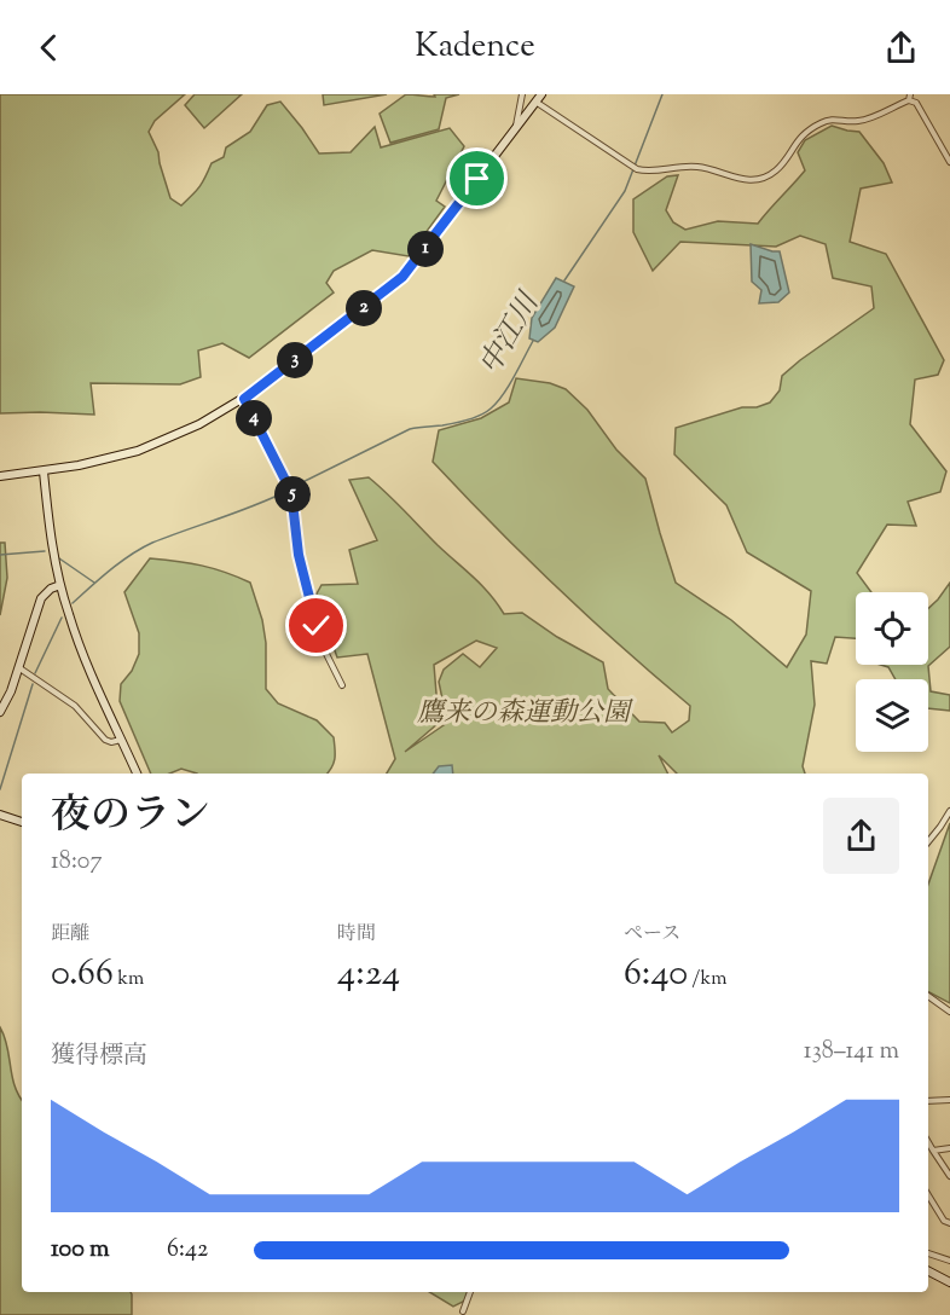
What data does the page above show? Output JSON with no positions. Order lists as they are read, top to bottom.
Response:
{
  "water": ["中江川"],
  "parks": ["鷹来の森運動公園"],
  "page": {
    "header": "Kadence",
    "pins": [
      "1",
      "2",
      "3",
      "4",
      "5"
    ],
    "heading": ["夜のラン", "18:07"],
    "stats": [
      ["距離", "0.66 km"],
      ["時間", "4:24"],
      ["ペース", "6:40 /km"]
    ],
    "chart": ["獲得標高", "138–141 m"],
    "list": [
      {
        "name": "100 m",
        "note": "6:42"
      }
    ]
  }
}
